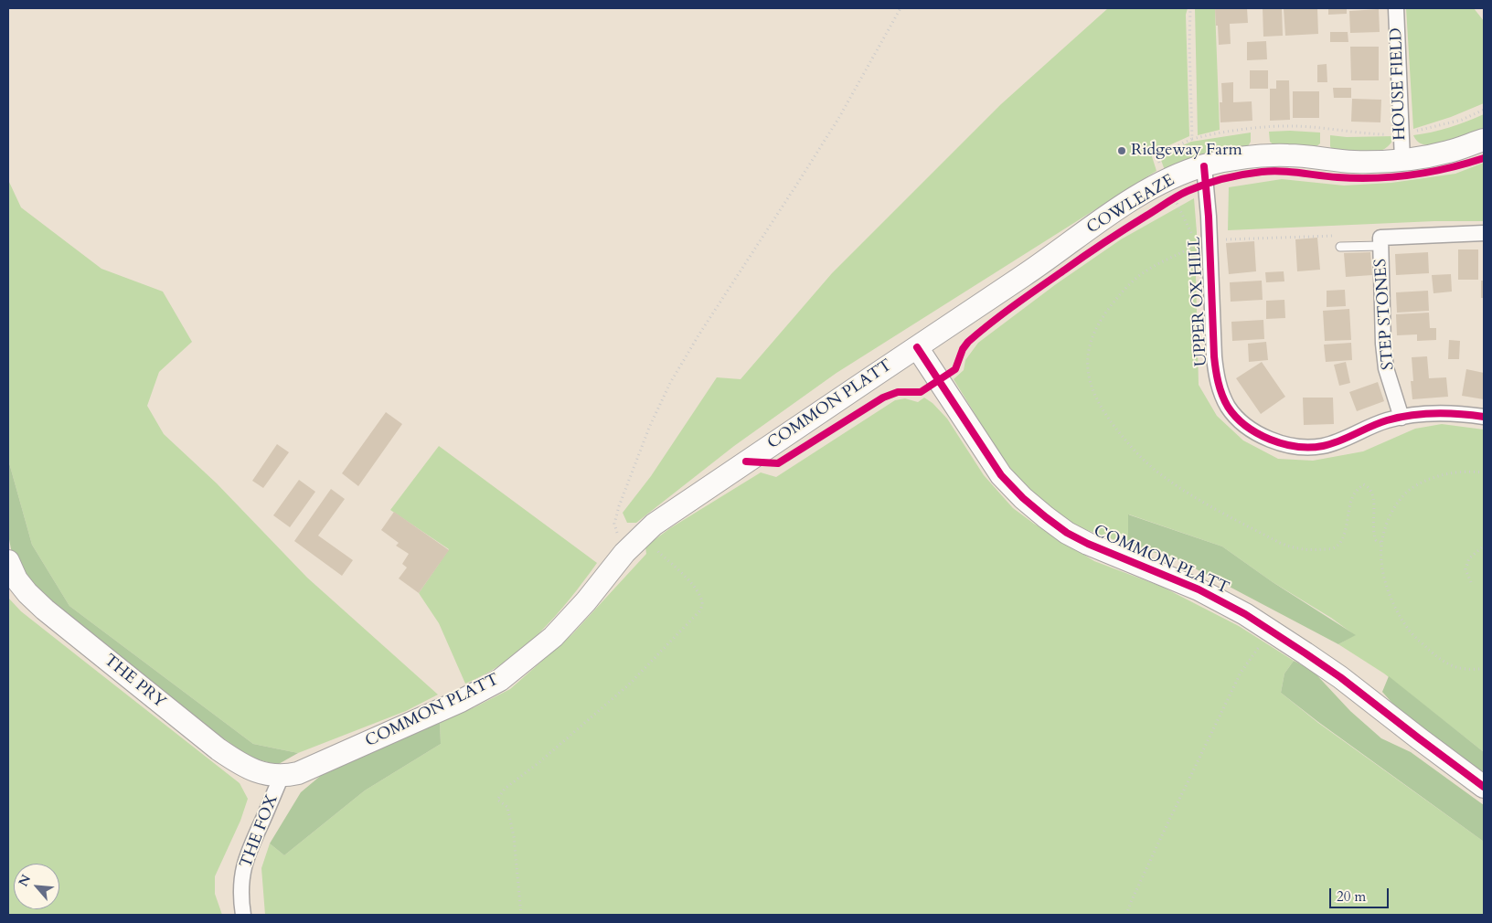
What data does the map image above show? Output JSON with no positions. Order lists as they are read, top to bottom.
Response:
{
  "streets": {
    "main road": ["COWLEAZE", "COMMON PLATT", "THE PRY"],
    "street": [
      "HOUSE FIELD",
      "UPPER OX HILL",
      "STEP STONES",
      "THE FOX"
    ]
  },
  "crossings": [
    ["HOUSE FIELD", "COWLEAZE"],
    ["COWLEAZE", "UPPER OX HILL"],
    ["COWLEAZE", "COMMON PLATT"],
    ["UPPER OX HILL", "STEP STONES"],
    ["COMMON PLATT", "THE PRY"],
    ["COMMON PLATT", "THE FOX"],
    ["THE PRY", "THE FOX"]
  ],
  "places": ["Ridgeway Farm"],
  "scale_bar": "20 m",
  "north": "top left"
}
